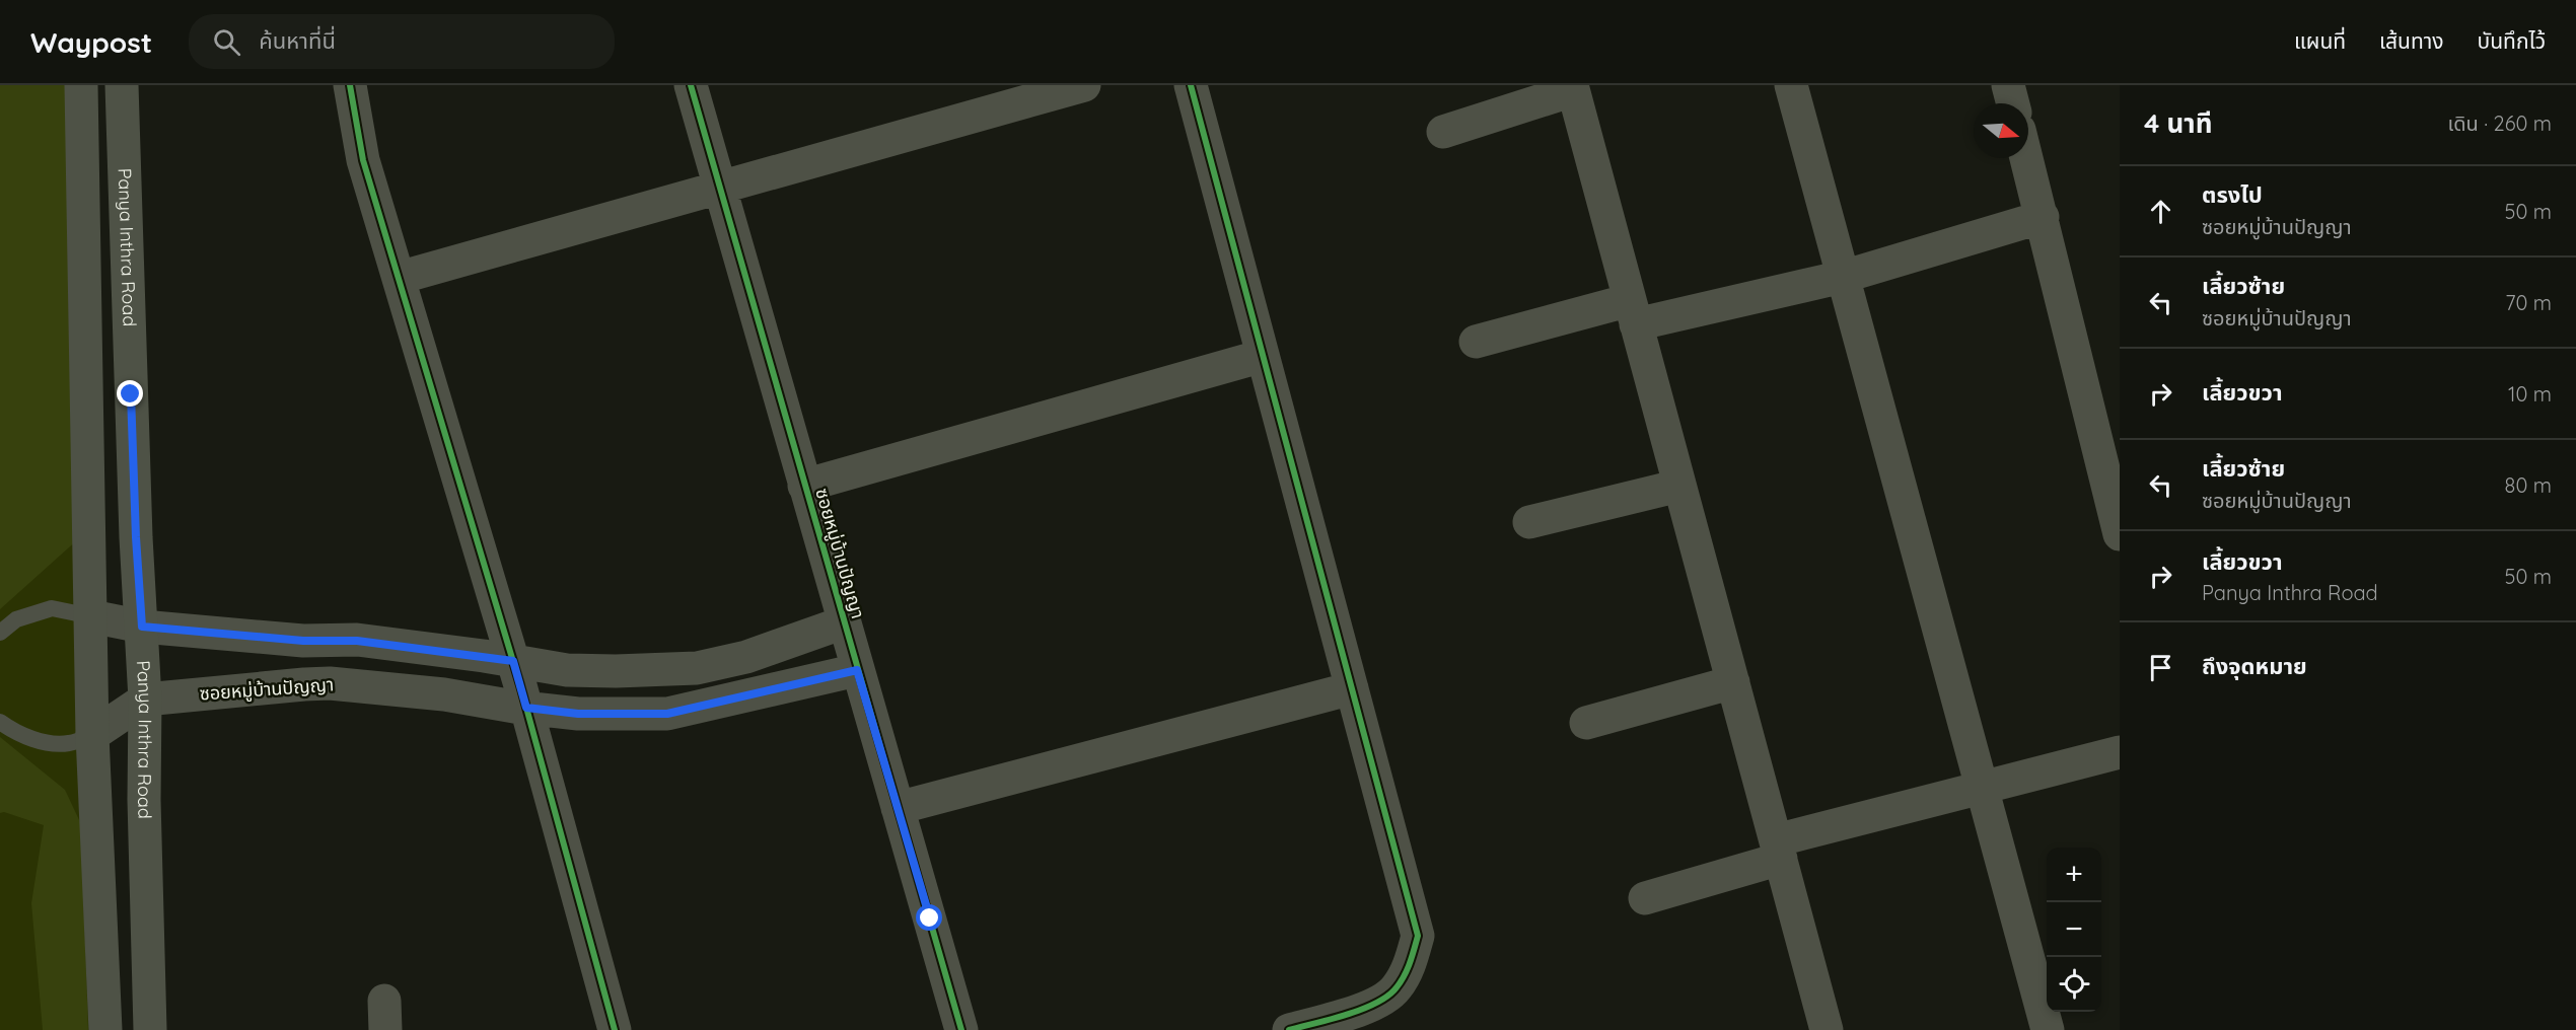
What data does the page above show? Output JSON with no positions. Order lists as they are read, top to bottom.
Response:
{
  "streets": {
    "main road": ["Panya Inthra Road"],
    "street": ["ซอยหมู่บ้านปัญญา"]
  },
  "crossings": [
    ["Panya Inthra Road", "ซอยหมู่บ้านปัญญา"]
  ],
  "north": "right",
  "page": {
    "header": "Waypost",
    "search": "ค้นหาที่นี่",
    "nav": ["แผนที่", "เส้นทาง", "บันทึกไว้"],
    "heading": ["4 นาที", "เดิน · 260 m"],
    "list": [
      ["ตรงไป", "ซอยหมู่บ้านปัญญา", "50 m"],
      ["เลี้ยวซ้าย", "ซอยหมู่บ้านปัญญา", "70 m"],
      ["เลี้ยวขวา", "10 m"],
      ["เลี้ยวซ้าย", "ซอยหมู่บ้านปัญญา", "80 m"],
      ["เลี้ยวขวา", "Panya Inthra Road", "50 m"],
      "ถึงจุดหมาย"
    ],
    "map_buttons": ["+", "−"]
  }
}
